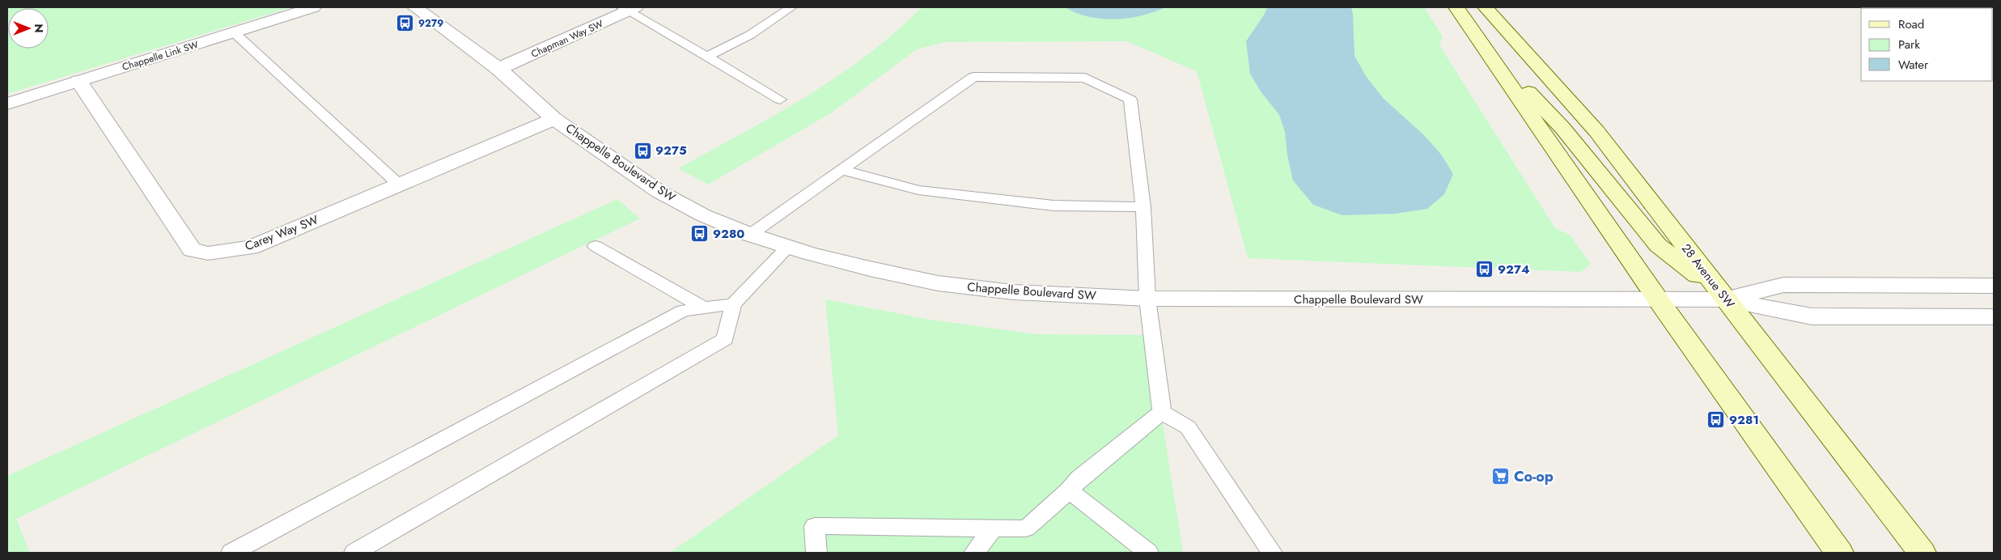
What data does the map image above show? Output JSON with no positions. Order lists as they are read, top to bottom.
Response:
{
  "streets": {
    "main road": ["28 Avenue SW"],
    "street": [
      "Chapman Way SW",
      "Chappelle Link SW",
      "Chappelle Boulevard SW",
      "Carey Way SW"
    ]
  },
  "crossings": [
    ["Chapman Way SW", "Chappelle Boulevard SW"],
    ["Chappelle Link SW", "Carey Way SW"],
    ["Chappelle Boulevard SW", "Carey Way SW"],
    ["Chappelle Boulevard SW", "28 Avenue SW"]
  ],
  "places": {
    "bus stop": [
      "9279",
      "9275",
      "9280",
      "9274",
      "9281"
    ],
    "supermarket": ["Co-op"]
  },
  "legend": ["Road", "Park", "Water"],
  "north": "right"
}
